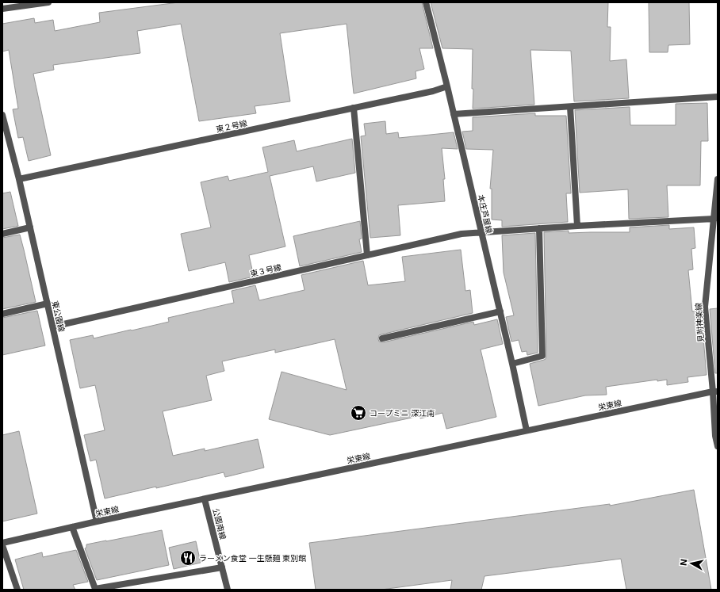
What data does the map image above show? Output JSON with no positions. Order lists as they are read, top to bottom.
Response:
{
  "streets": {
    "street": [
      "東２号線",
      "本庄芦屋線",
      "東３号線",
      "東公園線",
      "見附神楽線",
      "栄東線",
      "公園南線"
    ]
  },
  "crossings": [
    ["東２号線", "本庄芦屋線"],
    ["東２号線", "東公園線"],
    ["本庄芦屋線", "東３号線"],
    ["本庄芦屋線", "栄東線"],
    ["東３号線", "東公園線"],
    ["東３号線", "見附神楽線"],
    ["東公園線", "栄東線"],
    ["見附神楽線", "栄東線"],
    ["栄東線", "公園南線"]
  ],
  "places": {
    "supermarket": ["コープミニ 深江南"],
    "restaurant": ["ラーメン食堂 一生懸麺 東別館"]
  },
  "north": "left"
}
